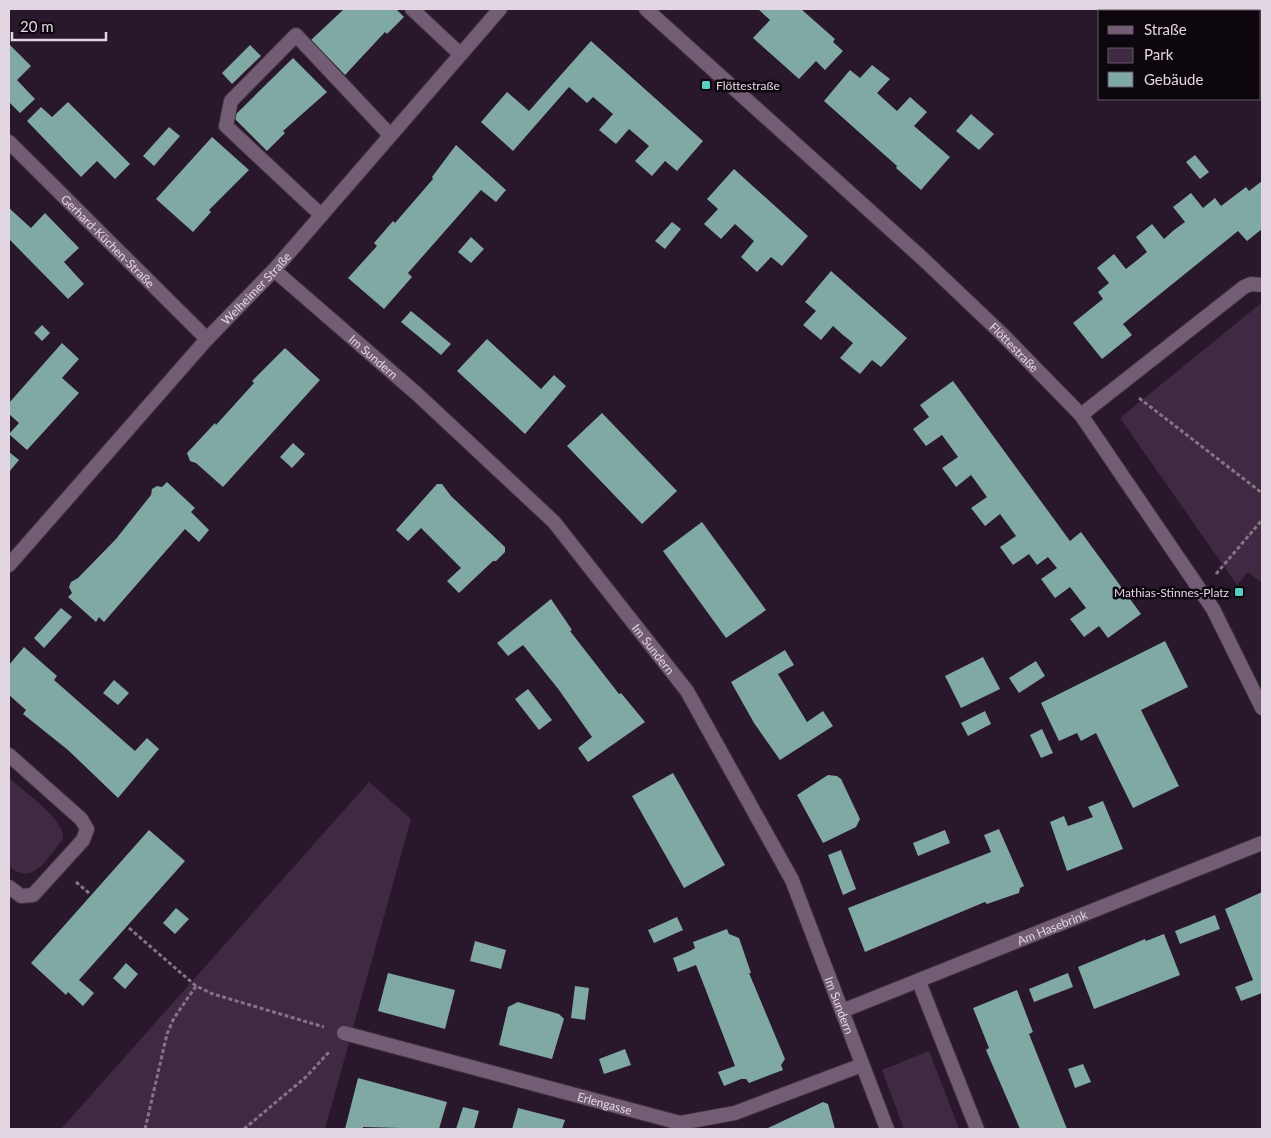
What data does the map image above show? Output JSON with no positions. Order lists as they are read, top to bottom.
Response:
{
  "streets": {
    "street": [
      "Gerhard-Küchen-Straße",
      "Welheimer Straße",
      "Flöttestraße",
      "Im Sundern",
      "Am Hasebrink",
      "Erlengasse"
    ]
  },
  "crossings": [
    ["Gerhard-Küchen-Straße", "Welheimer Straße"],
    ["Welheimer Straße", "Im Sundern"],
    ["Im Sundern", "Am Hasebrink"],
    ["Im Sundern", "Erlengasse"]
  ],
  "places": {
    "transit": ["Flöttestraße", "Mathias-Stinnes-Platz"]
  },
  "legend": ["Straße", "Park", "Gebäude"],
  "scale_bar": "20 m"
}
